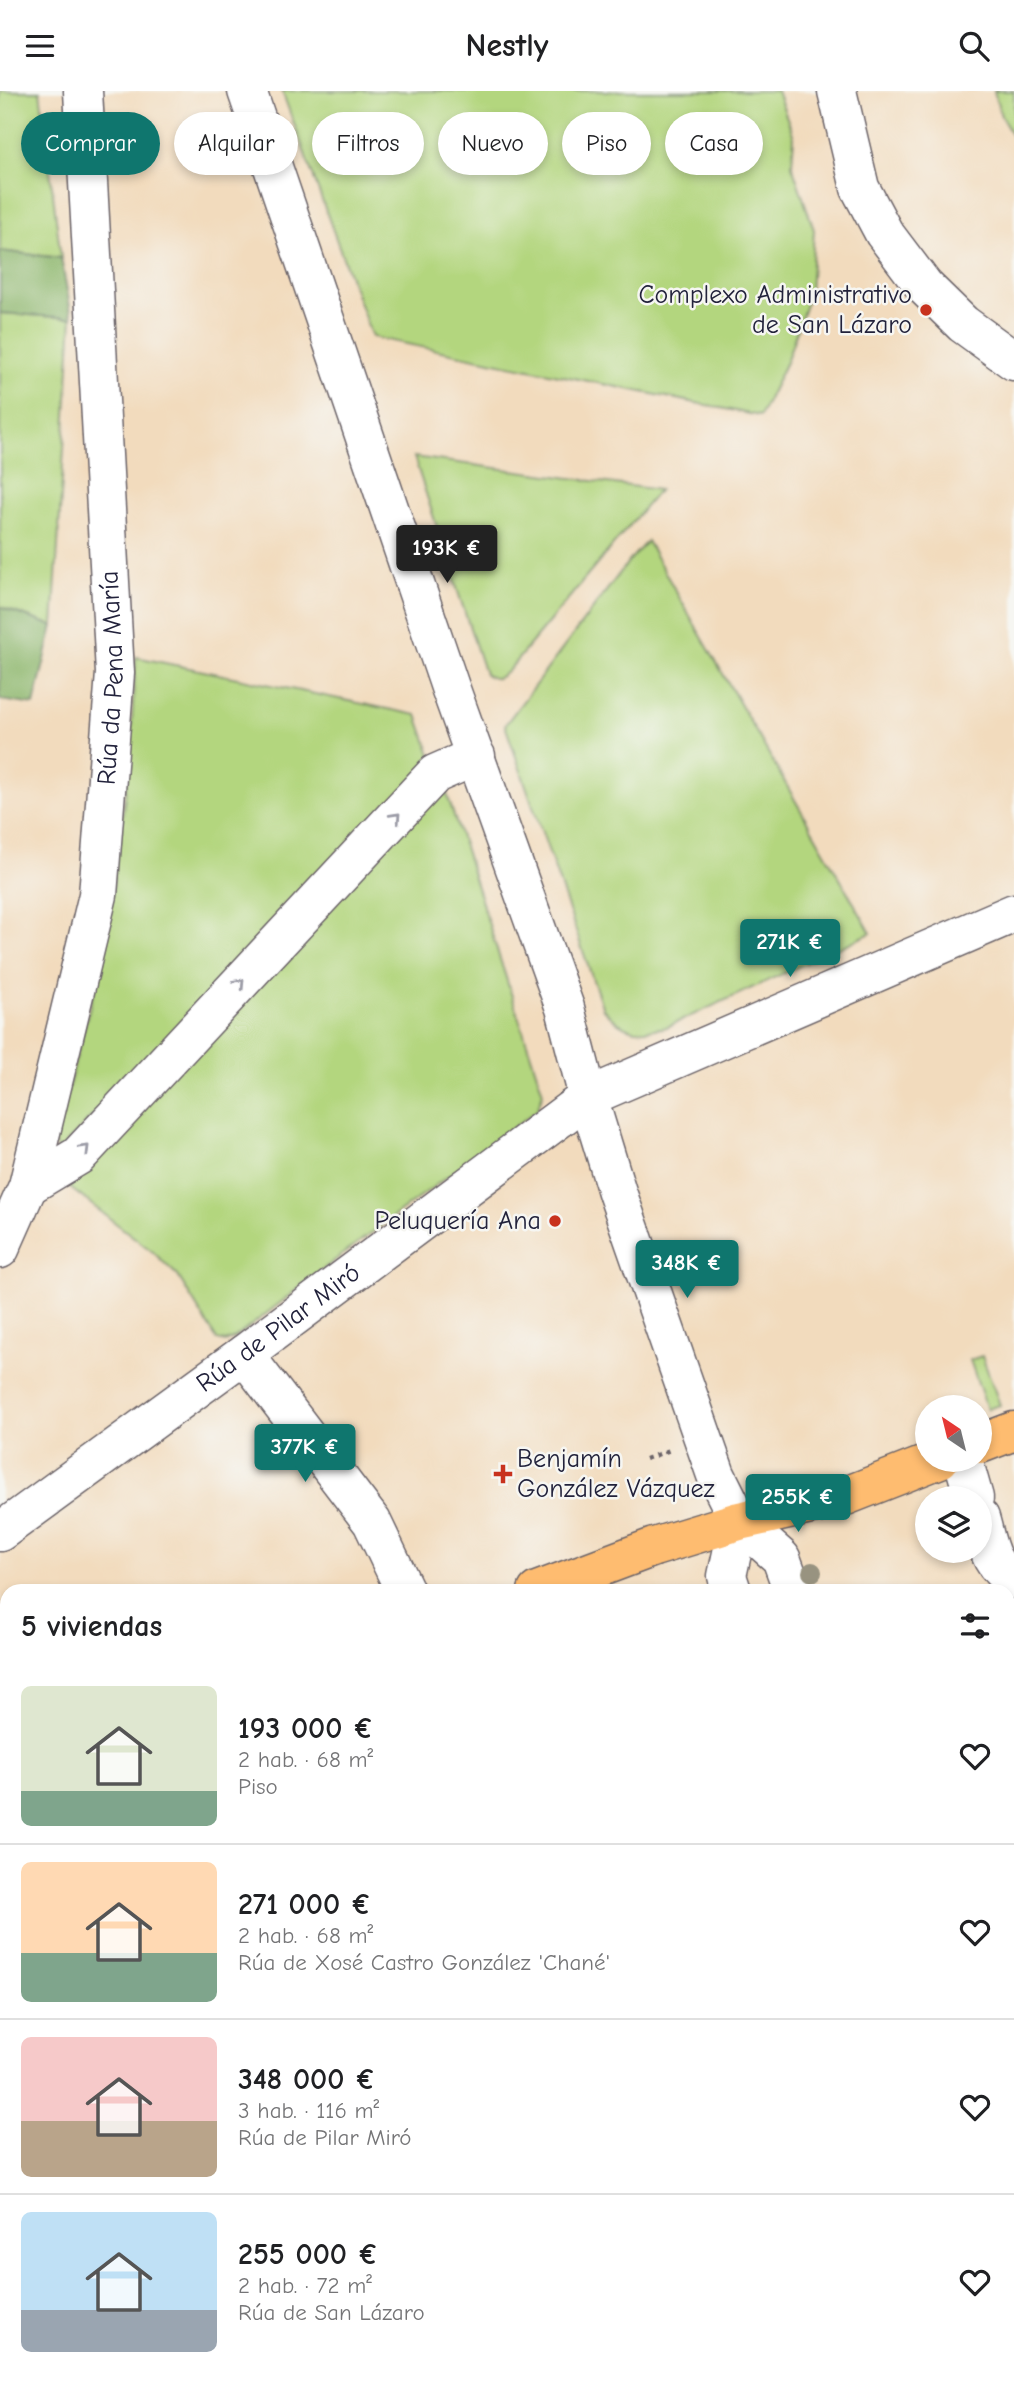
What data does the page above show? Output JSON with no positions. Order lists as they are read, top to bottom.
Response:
{
  "streets": {
    "street": ["Rúa da Pena María", "Rúa de Pilar Miró"]
  },
  "places": {
    "other": ["Complexo Administrativo de San Lázaro", "Peluquería Ana"],
    "health": ["Benjamín González Vázquez"]
  },
  "north": "top left",
  "page": {
    "header": "Nestly",
    "chip": [
      "Comprar",
      "Alquilar",
      "Filtros",
      "Nuevo",
      "Piso",
      "Casa"
    ],
    "price": [
      "193K €",
      "271K €",
      "348K €",
      "377K €",
      "255K €"
    ],
    "heading": "5 viviendas",
    "list": [
      {
        "name": "193 000 €",
        "note": "2 hab. · 68 m² · Piso"
      },
      {
        "name": "271 000 €",
        "note": "2 hab. · 68 m² · Rúa de Xosé Castro González 'Chané'"
      },
      {
        "name": "348 000 €",
        "note": "3 hab. · 116 m² · Rúa de Pilar Miró"
      },
      {
        "name": "255 000 €",
        "note": "2 hab. · 72 m² · Rúa de San Lázaro"
      }
    ]
  }
}
